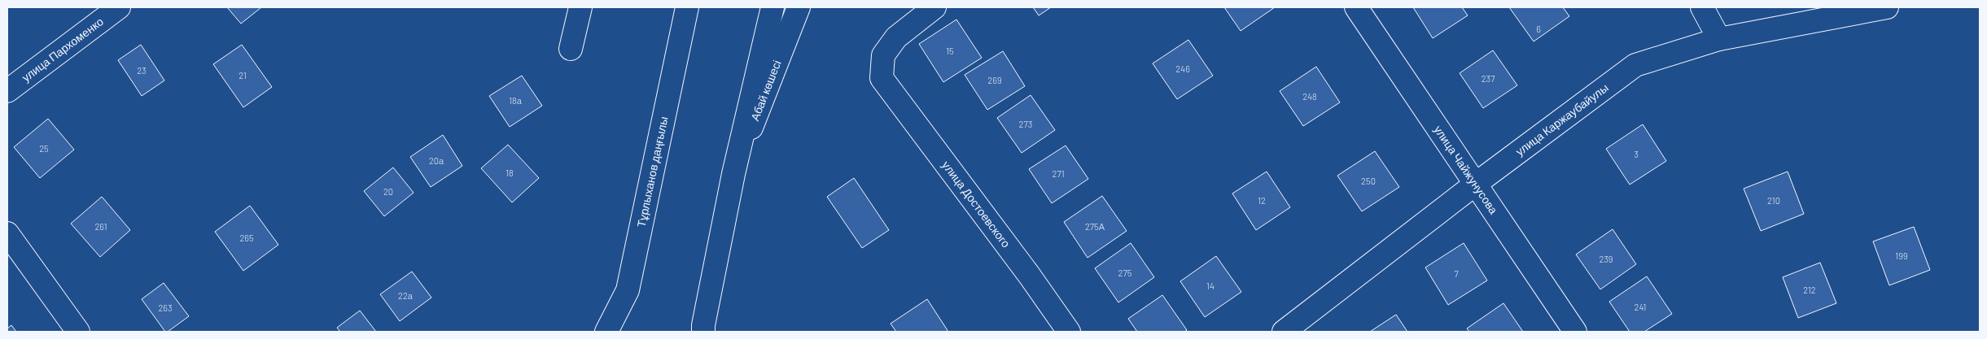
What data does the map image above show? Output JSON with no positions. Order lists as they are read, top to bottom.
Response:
{
  "streets": {
    "main road": [
      "улица Пархоменко",
      "Абай көшесі",
      "улица Каржаубайулы",
      "улица Чайжунусова",
      "Тұрлыханов даңғылы",
      "улица Достоевского"
    ]
  },
  "crossings": [
    ["улица Каржаубайулы", "улица Чайжунусова"]
  ],
  "house_numbers": [
    "6",
    "15",
    "246",
    "23",
    "21",
    "237",
    "269",
    "248",
    "18а",
    "273",
    "25",
    "3",
    "20а",
    "18",
    "271",
    "250",
    "20",
    "12",
    "210",
    "261",
    "275А",
    "265",
    "199",
    "239",
    "275",
    "7",
    "14",
    "212",
    "22а",
    "241",
    "263"
  ]
}
